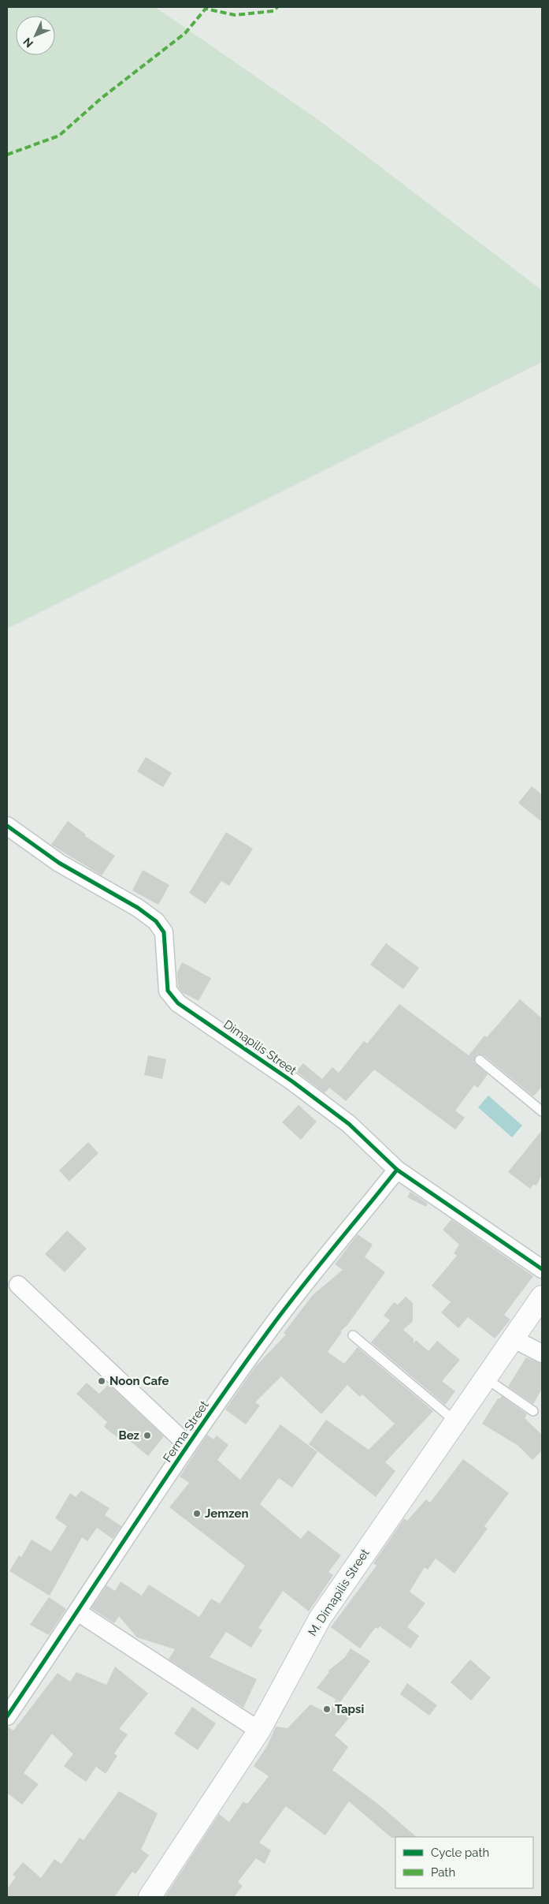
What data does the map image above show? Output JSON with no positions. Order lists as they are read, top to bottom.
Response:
{
  "streets": {
    "main road": ["M. Dimapilis Street"],
    "street": ["Dimapilis Street", "Ferma Street"]
  },
  "crossings": [
    ["Dimapilis Street", "Ferma Street"]
  ],
  "places": [
    "Noon Cafe",
    "Bez",
    "Jemzen",
    "Tapsi"
  ],
  "legend": ["Cycle path", "Path"],
  "north": "bottom left"
}
